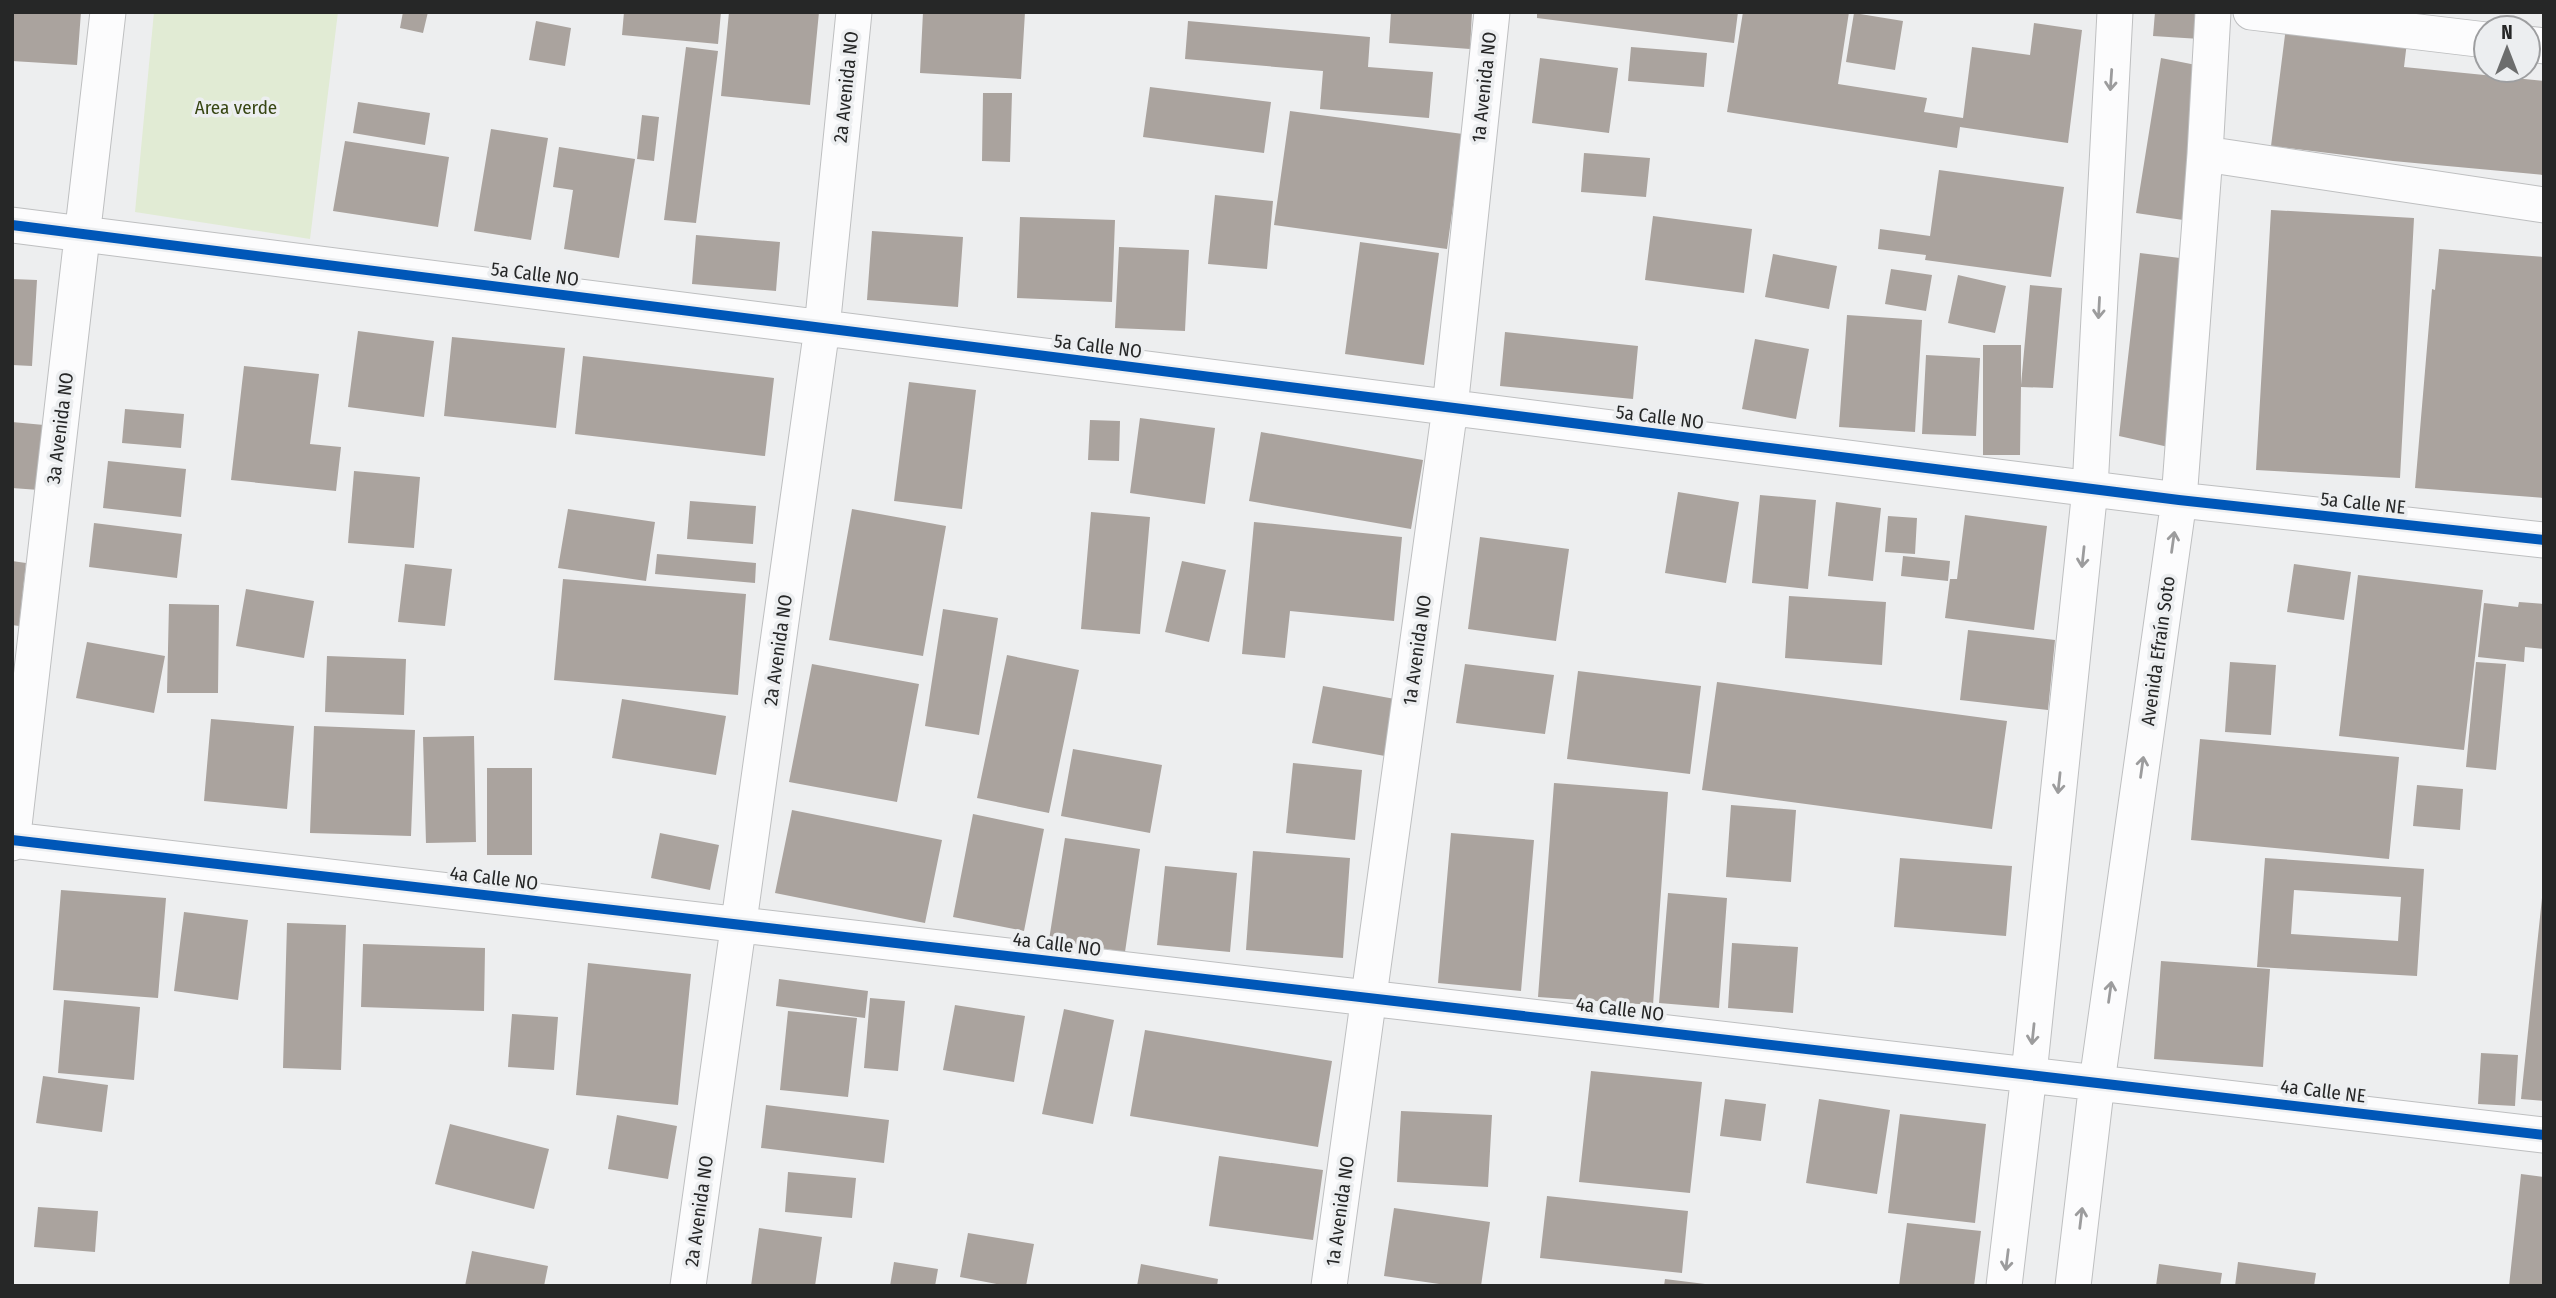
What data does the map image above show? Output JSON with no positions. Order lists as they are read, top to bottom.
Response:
{
  "streets": {
    "street": [
      "2a Avenida NO",
      "1a Avenida NO",
      "5a Calle NO",
      "3a Avenida NO",
      "5a Calle NE",
      "Avenida Efraín Soto",
      "4a Calle NO",
      "4a Calle NE"
    ]
  },
  "crossings": [
    ["2a Avenida NO", "5a Calle NO"],
    ["2a Avenida NO", "4a Calle NO"],
    ["1a Avenida NO", "5a Calle NO"],
    ["1a Avenida NO", "4a Calle NO"],
    ["5a Calle NO", "3a Avenida NO"],
    ["5a Calle NO", "5a Calle NE"],
    ["5a Calle NO", "Avenida Efraín Soto"],
    ["3a Avenida NO", "4a Calle NO"],
    ["5a Calle NE", "Avenida Efraín Soto"],
    ["Avenida Efraín Soto", "4a Calle NO"],
    ["Avenida Efraín Soto", "4a Calle NE"],
    ["4a Calle NO", "4a Calle NE"]
  ],
  "parks": ["Area verde"],
  "north": "top"
}
